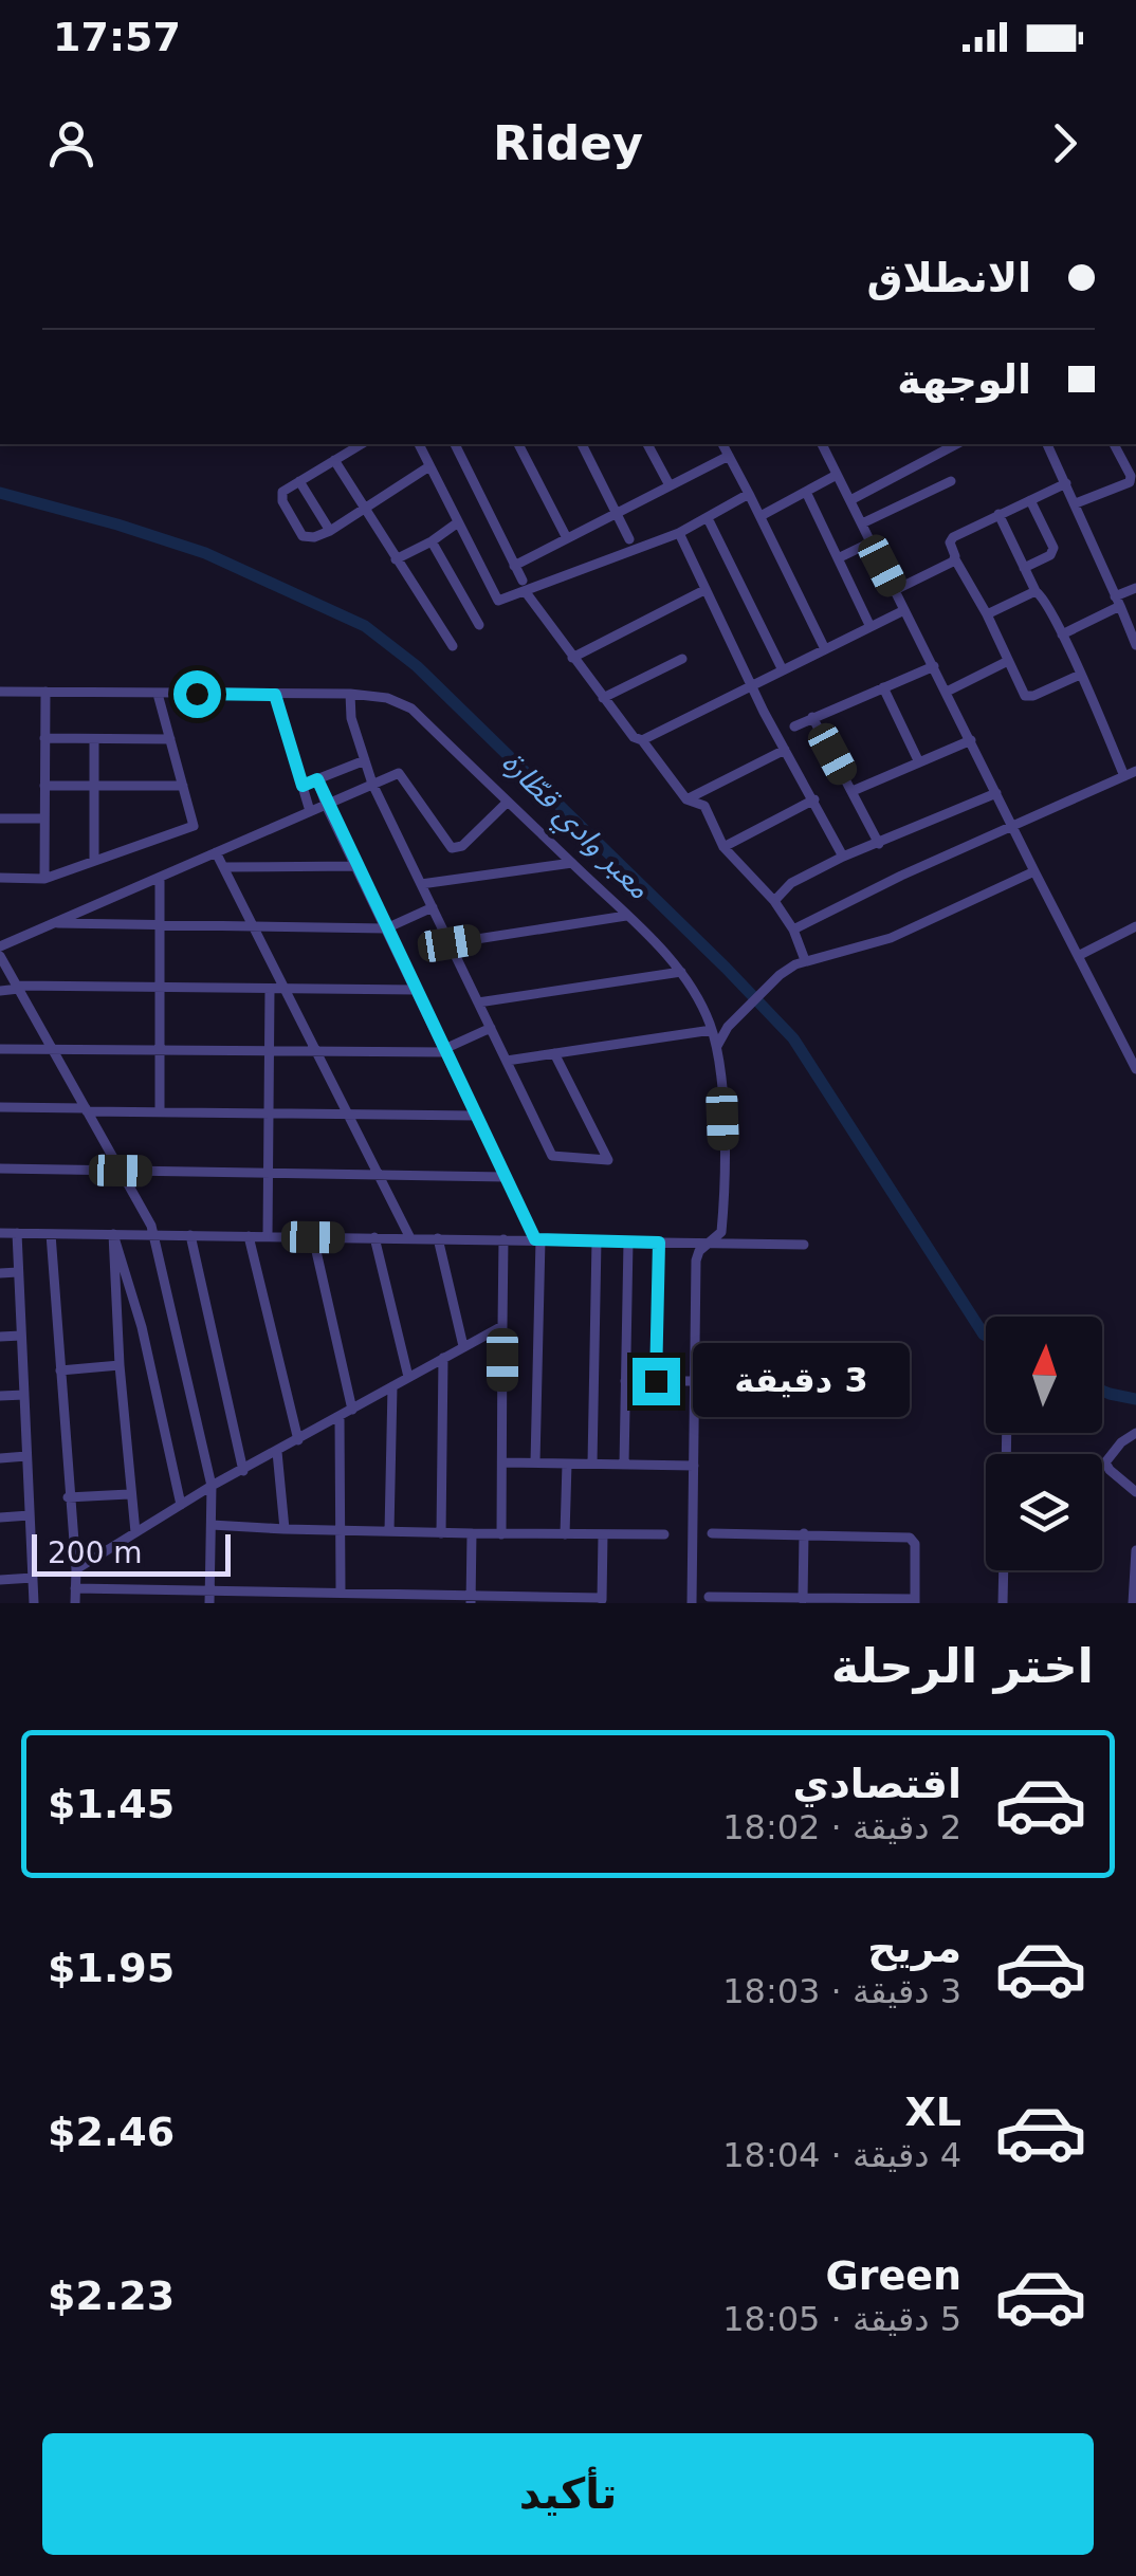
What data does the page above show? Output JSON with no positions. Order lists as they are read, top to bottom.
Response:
{
  "water": ["معبر وادي قطّارة"],
  "scale_bar": "200 m",
  "north": "top",
  "page": {
    "status": "17:57",
    "header": "Ridey",
    "banner": ["الانطلاق", "الوجهة"],
    "bubble": "3 دقيقة",
    "scale": "200 m",
    "heading": "اختر الرحلة",
    "list": [
      {
        "name": "اقتصادي",
        "note": "2 دقيقة · 18:02",
        "value": "$1.45"
      },
      {
        "name": "مريح",
        "note": "3 دقيقة · 18:03",
        "value": "$1.95"
      },
      {
        "name": "XL",
        "note": "4 دقيقة · 18:04",
        "value": "$2.46"
      },
      {
        "name": "Green",
        "note": "5 دقيقة · 18:05",
        "value": "$2.23"
      }
    ],
    "buttons": "تأكيد"
  }
}
